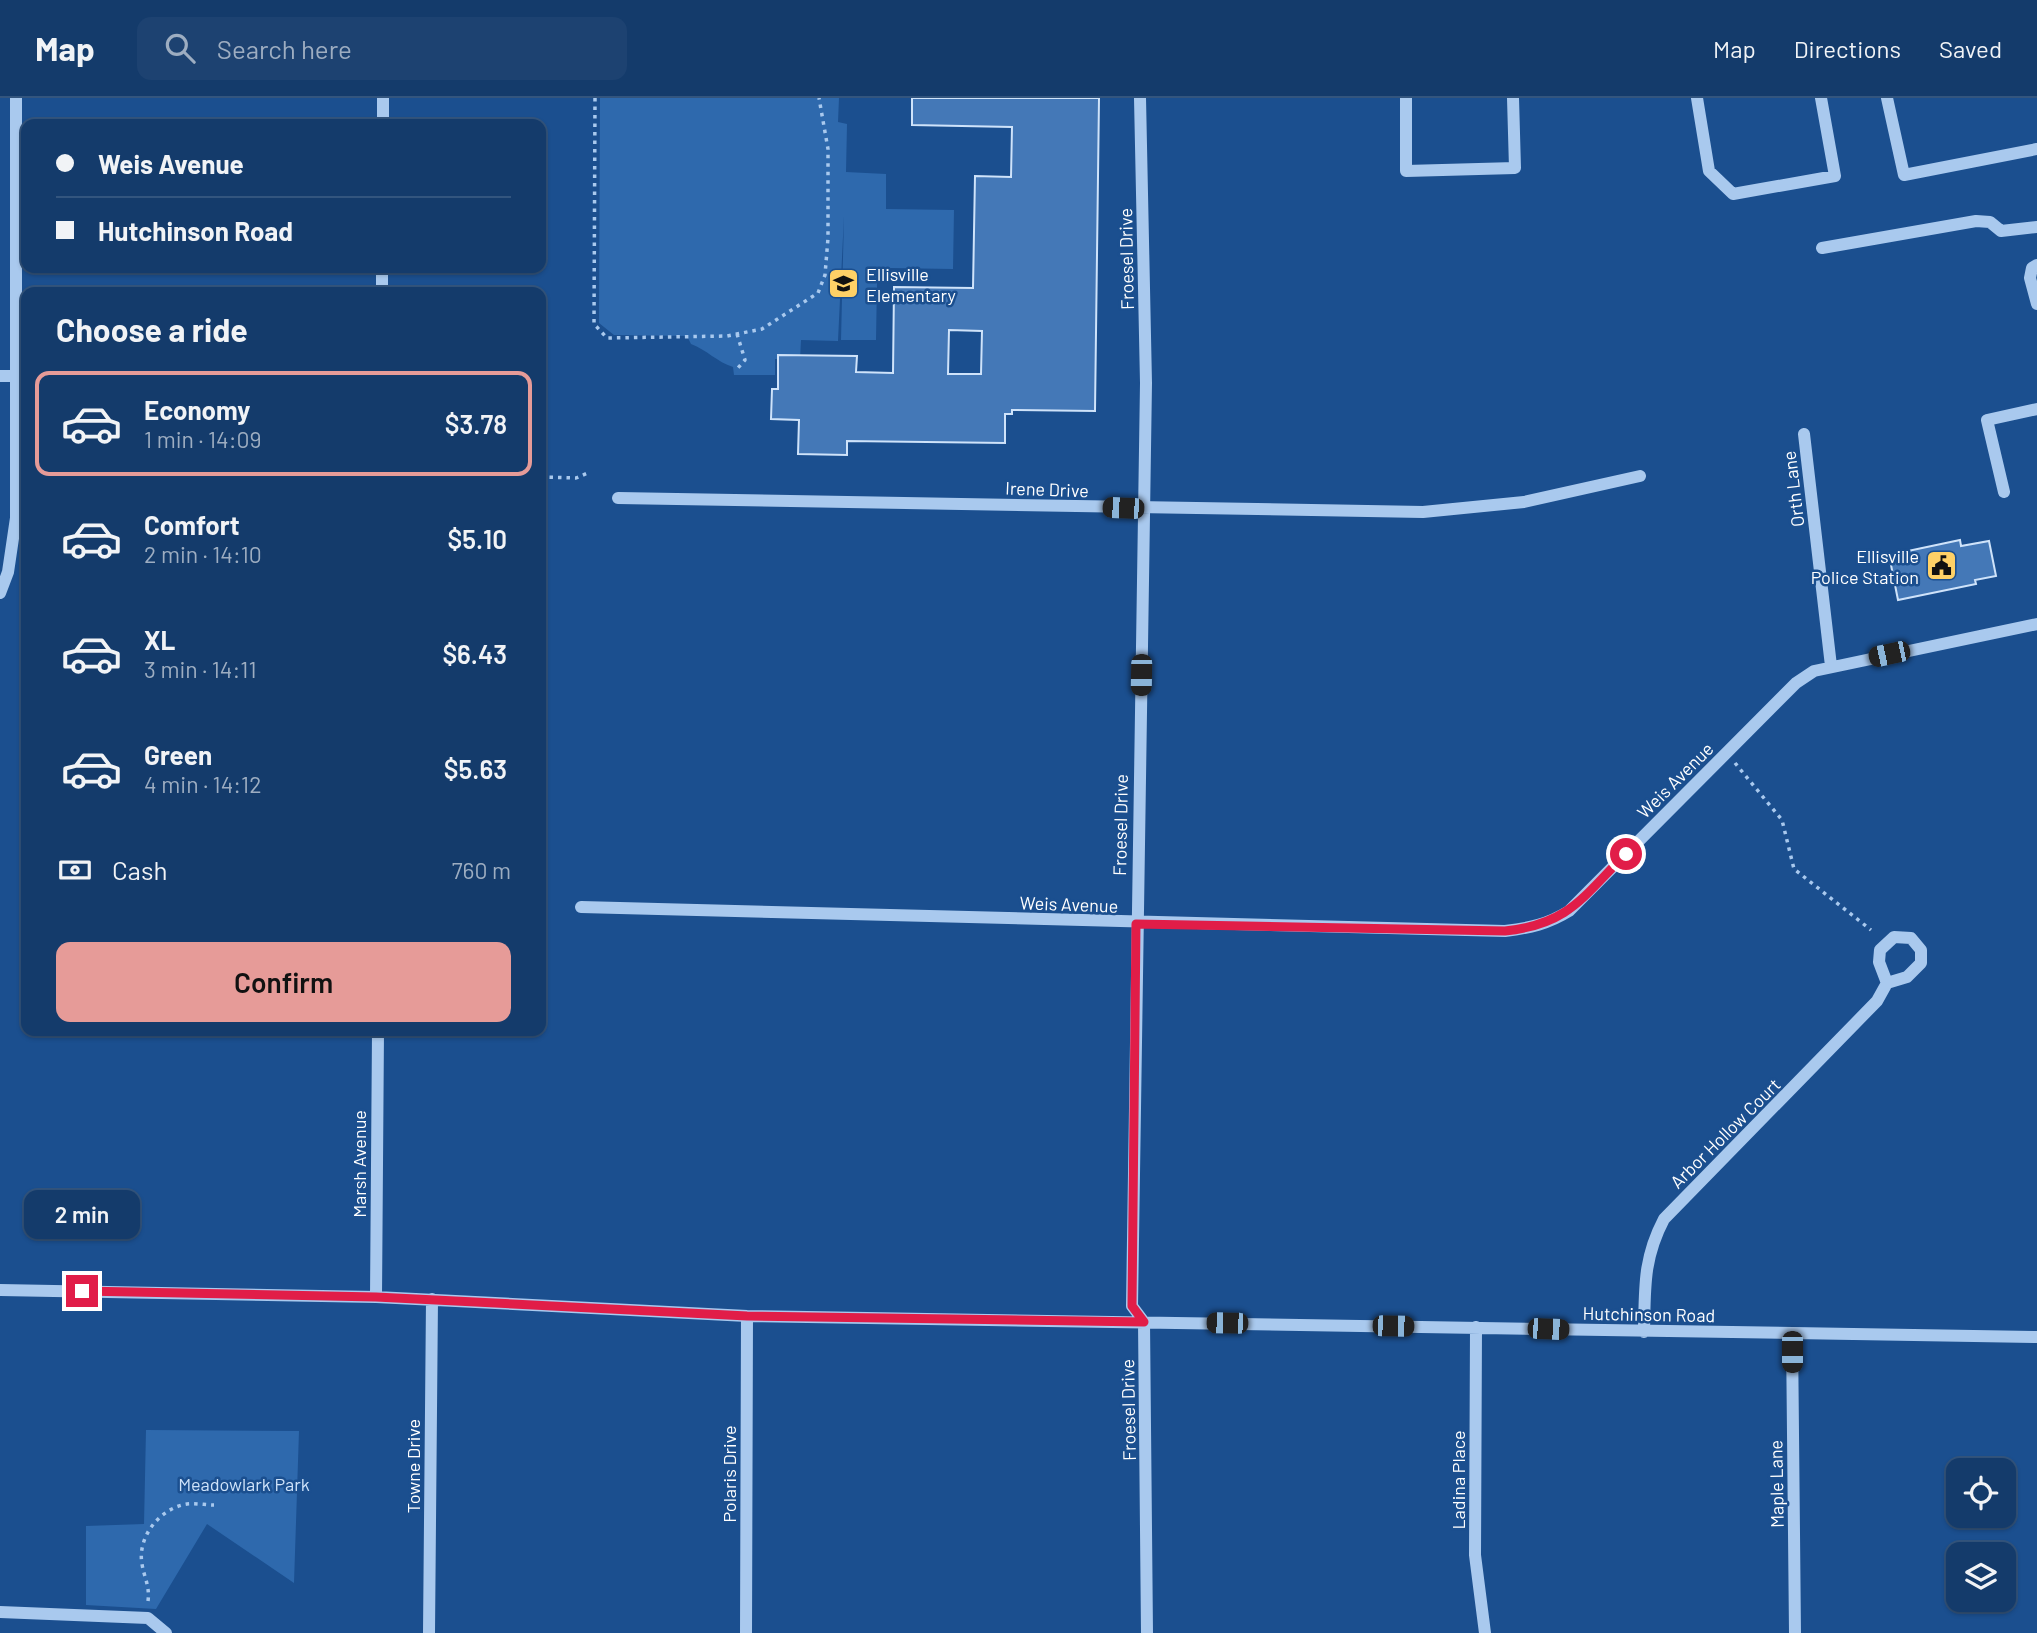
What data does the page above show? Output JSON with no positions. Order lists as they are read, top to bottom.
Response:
{
  "streets": {
    "street": [
      "Froesel Drive",
      "Irene Drive",
      "Orth Lane",
      "Weis Avenue",
      "Arbor Hollow Court",
      "Marsh Avenue",
      "Hutchinson Road",
      "Towne Drive",
      "Polaris Drive",
      "Ladina Place",
      "Maple Lane"
    ]
  },
  "crossings": [
    ["Froesel Drive", "Irene Drive"],
    ["Froesel Drive", "Weis Avenue"],
    ["Froesel Drive", "Hutchinson Road"],
    ["Orth Lane", "Weis Avenue"],
    ["Arbor Hollow Court", "Hutchinson Road"],
    ["Marsh Avenue", "Hutchinson Road"],
    ["Hutchinson Road", "Towne Drive"],
    ["Hutchinson Road", "Polaris Drive"],
    ["Hutchinson Road", "Ladina Place"],
    ["Hutchinson Road", "Maple Lane"]
  ],
  "parks": ["Meadowlark Park"],
  "places": {
    "school or university": ["Ellisville Elementary"],
    "public building": ["Ellisville Police Station"]
  },
  "page": {
    "header": "Map",
    "search": "Search here",
    "nav": ["Map", "Directions", "Saved"],
    "banner": ["Weis Avenue", "Hutchinson Road"],
    "heading": "Choose a ride",
    "list": [
      {
        "name": "Economy",
        "note": "1 min · 14:09",
        "value": "$3.78"
      },
      {
        "name": "Comfort",
        "note": "2 min · 14:10",
        "value": "$5.10"
      },
      {
        "name": "XL",
        "note": "3 min · 14:11",
        "value": "$6.43"
      },
      {
        "name": "Green",
        "note": "4 min · 14:12",
        "value": "$5.63"
      }
    ],
    "pay": ["Cash", "760 m"],
    "buttons": "Confirm",
    "bubble": "2 min"
  }
}
